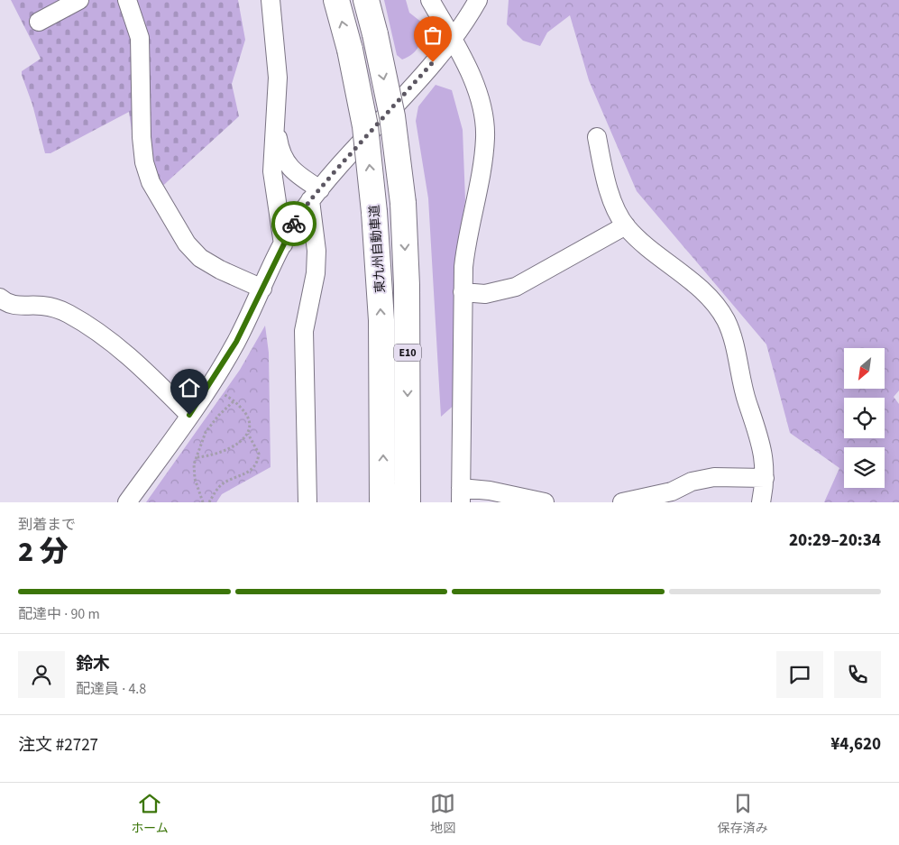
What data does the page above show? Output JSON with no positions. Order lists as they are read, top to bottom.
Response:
{
  "streets": {
    "highway": ["東九州自動車道", "E10"]
  },
  "north": "bottom left",
  "page": {
    "heading": ["2 分", "到着まで", "20:29–20:34"],
    "panel": [
      "鈴木",
      "配達員 · 4.8",
      "注文 #2727",
      "¥4,620"
    ],
    "bar": "配達中 · 90 m",
    "tabs": ["ホーム", "地図", "保存済み"]
  }
}
